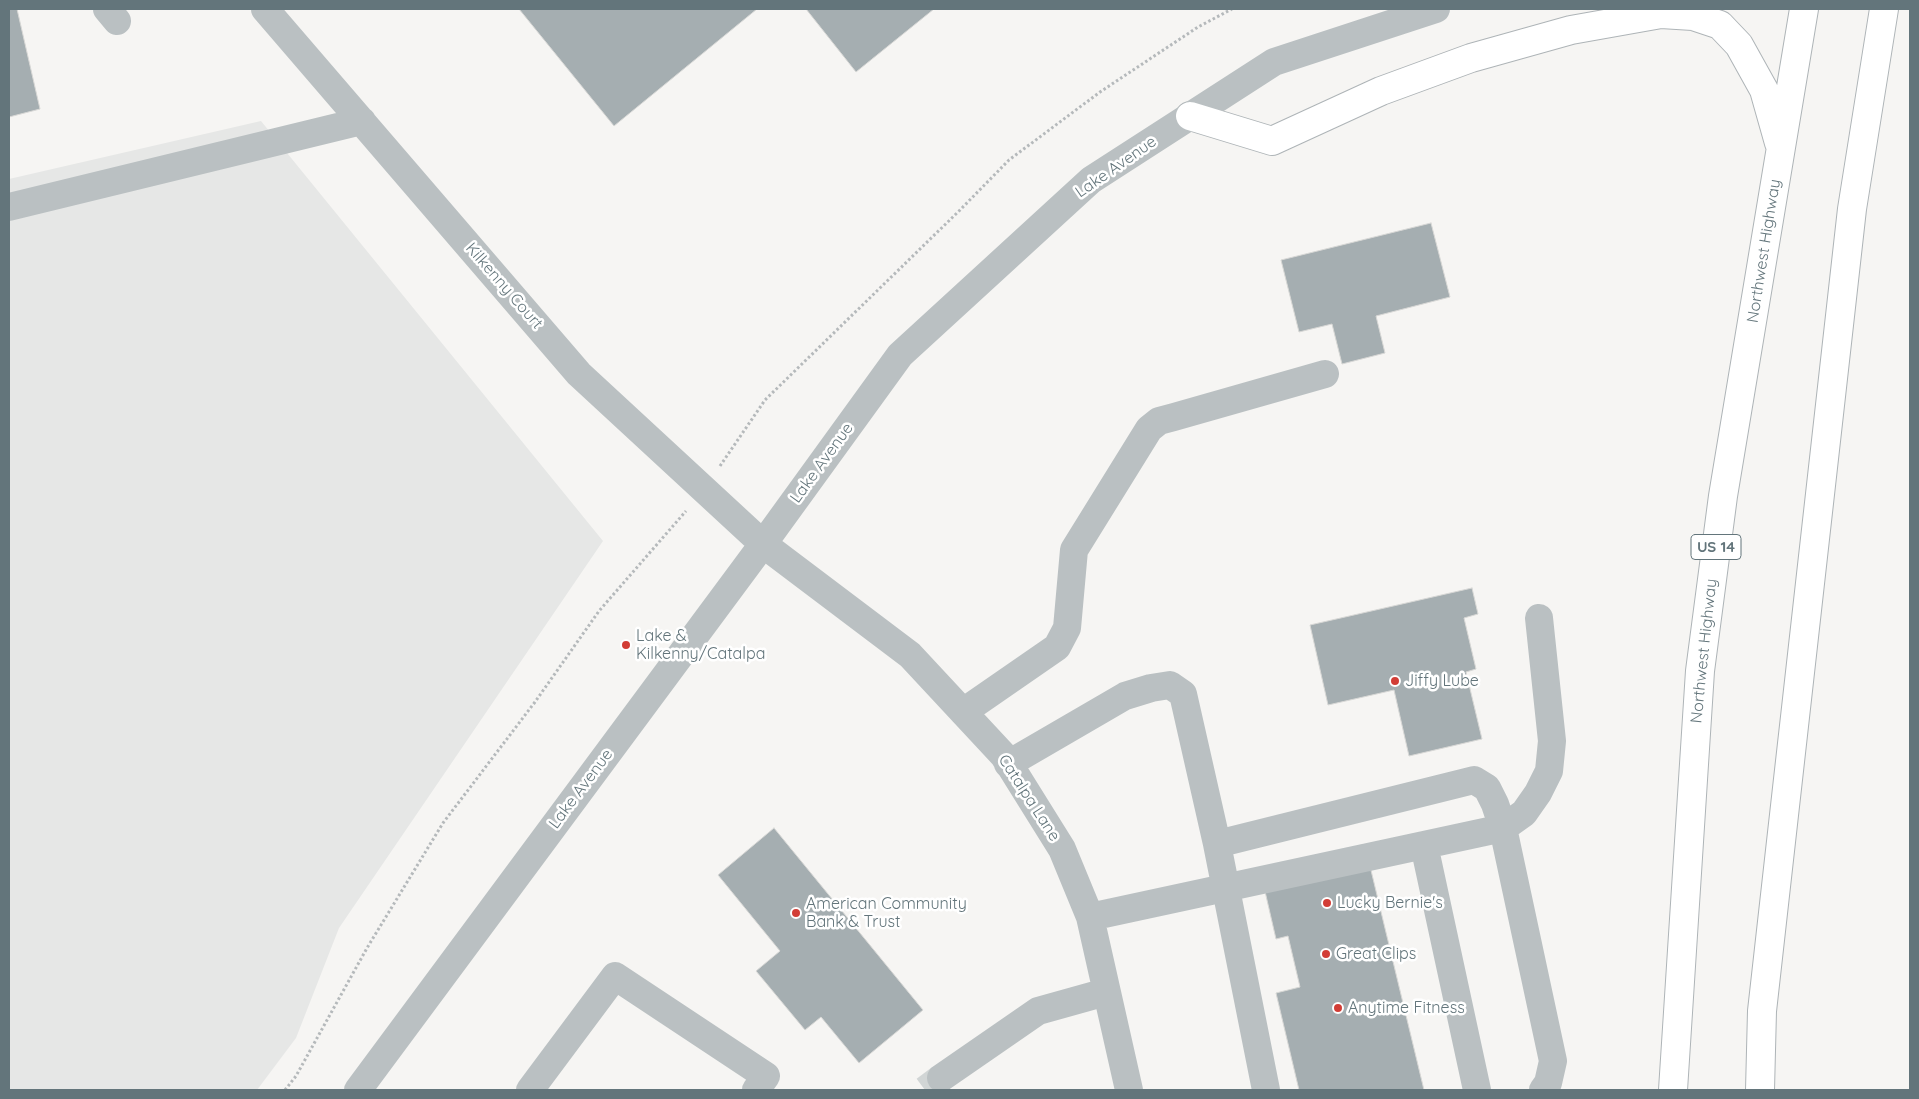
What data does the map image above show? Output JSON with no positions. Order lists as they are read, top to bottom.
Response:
{
  "streets": {
    "main road": ["Northwest Highway", "US 14"],
    "street": ["Lake Avenue", "Kilkenny Court", "Catalpa Lane"]
  },
  "crossings": [
    ["Lake Avenue", "Kilkenny Court"],
    ["Lake Avenue", "Catalpa Lane"],
    ["Kilkenny Court", "Catalpa Lane"]
  ],
  "places": [
    "Lake & Kilkenny/Catalpa",
    "Jiffy Lube",
    "Lucky Bernie's",
    "American Community Bank & Trust",
    "Great Clips",
    "Anytime Fitness"
  ]
}
